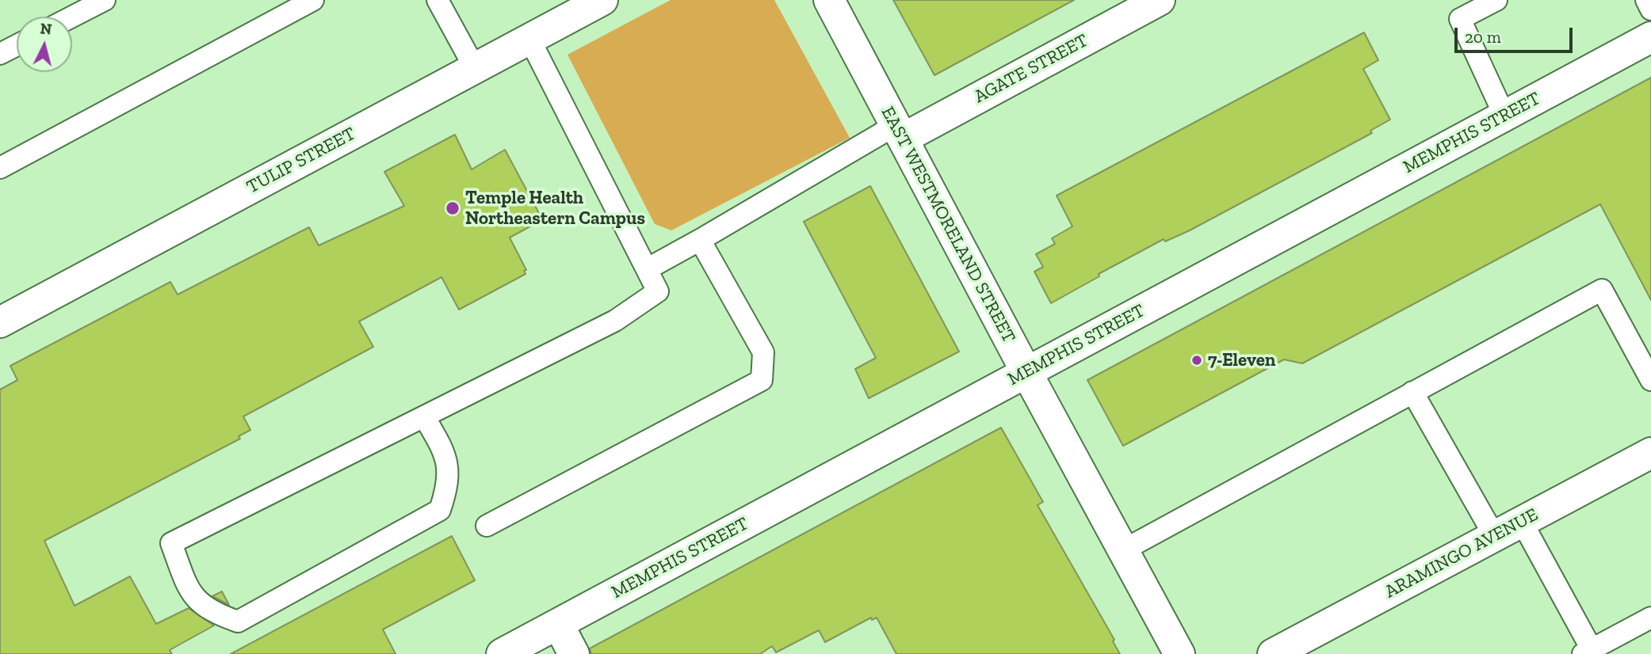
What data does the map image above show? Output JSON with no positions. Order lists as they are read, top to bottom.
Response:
{
  "streets": {
    "street": [
      "AGATE STREET",
      "MEMPHIS STREET",
      "TULIP STREET",
      "EAST WESTMORELAND STREET",
      "ARAMINGO AVENUE"
    ]
  },
  "crossings": [
    ["AGATE STREET", "EAST WESTMORELAND STREET"],
    ["MEMPHIS STREET", "EAST WESTMORELAND STREET"]
  ],
  "places": ["Temple Health Northeastern Campus", "7-Eleven"],
  "scale_bar": "20 m",
  "north": "top"
}
